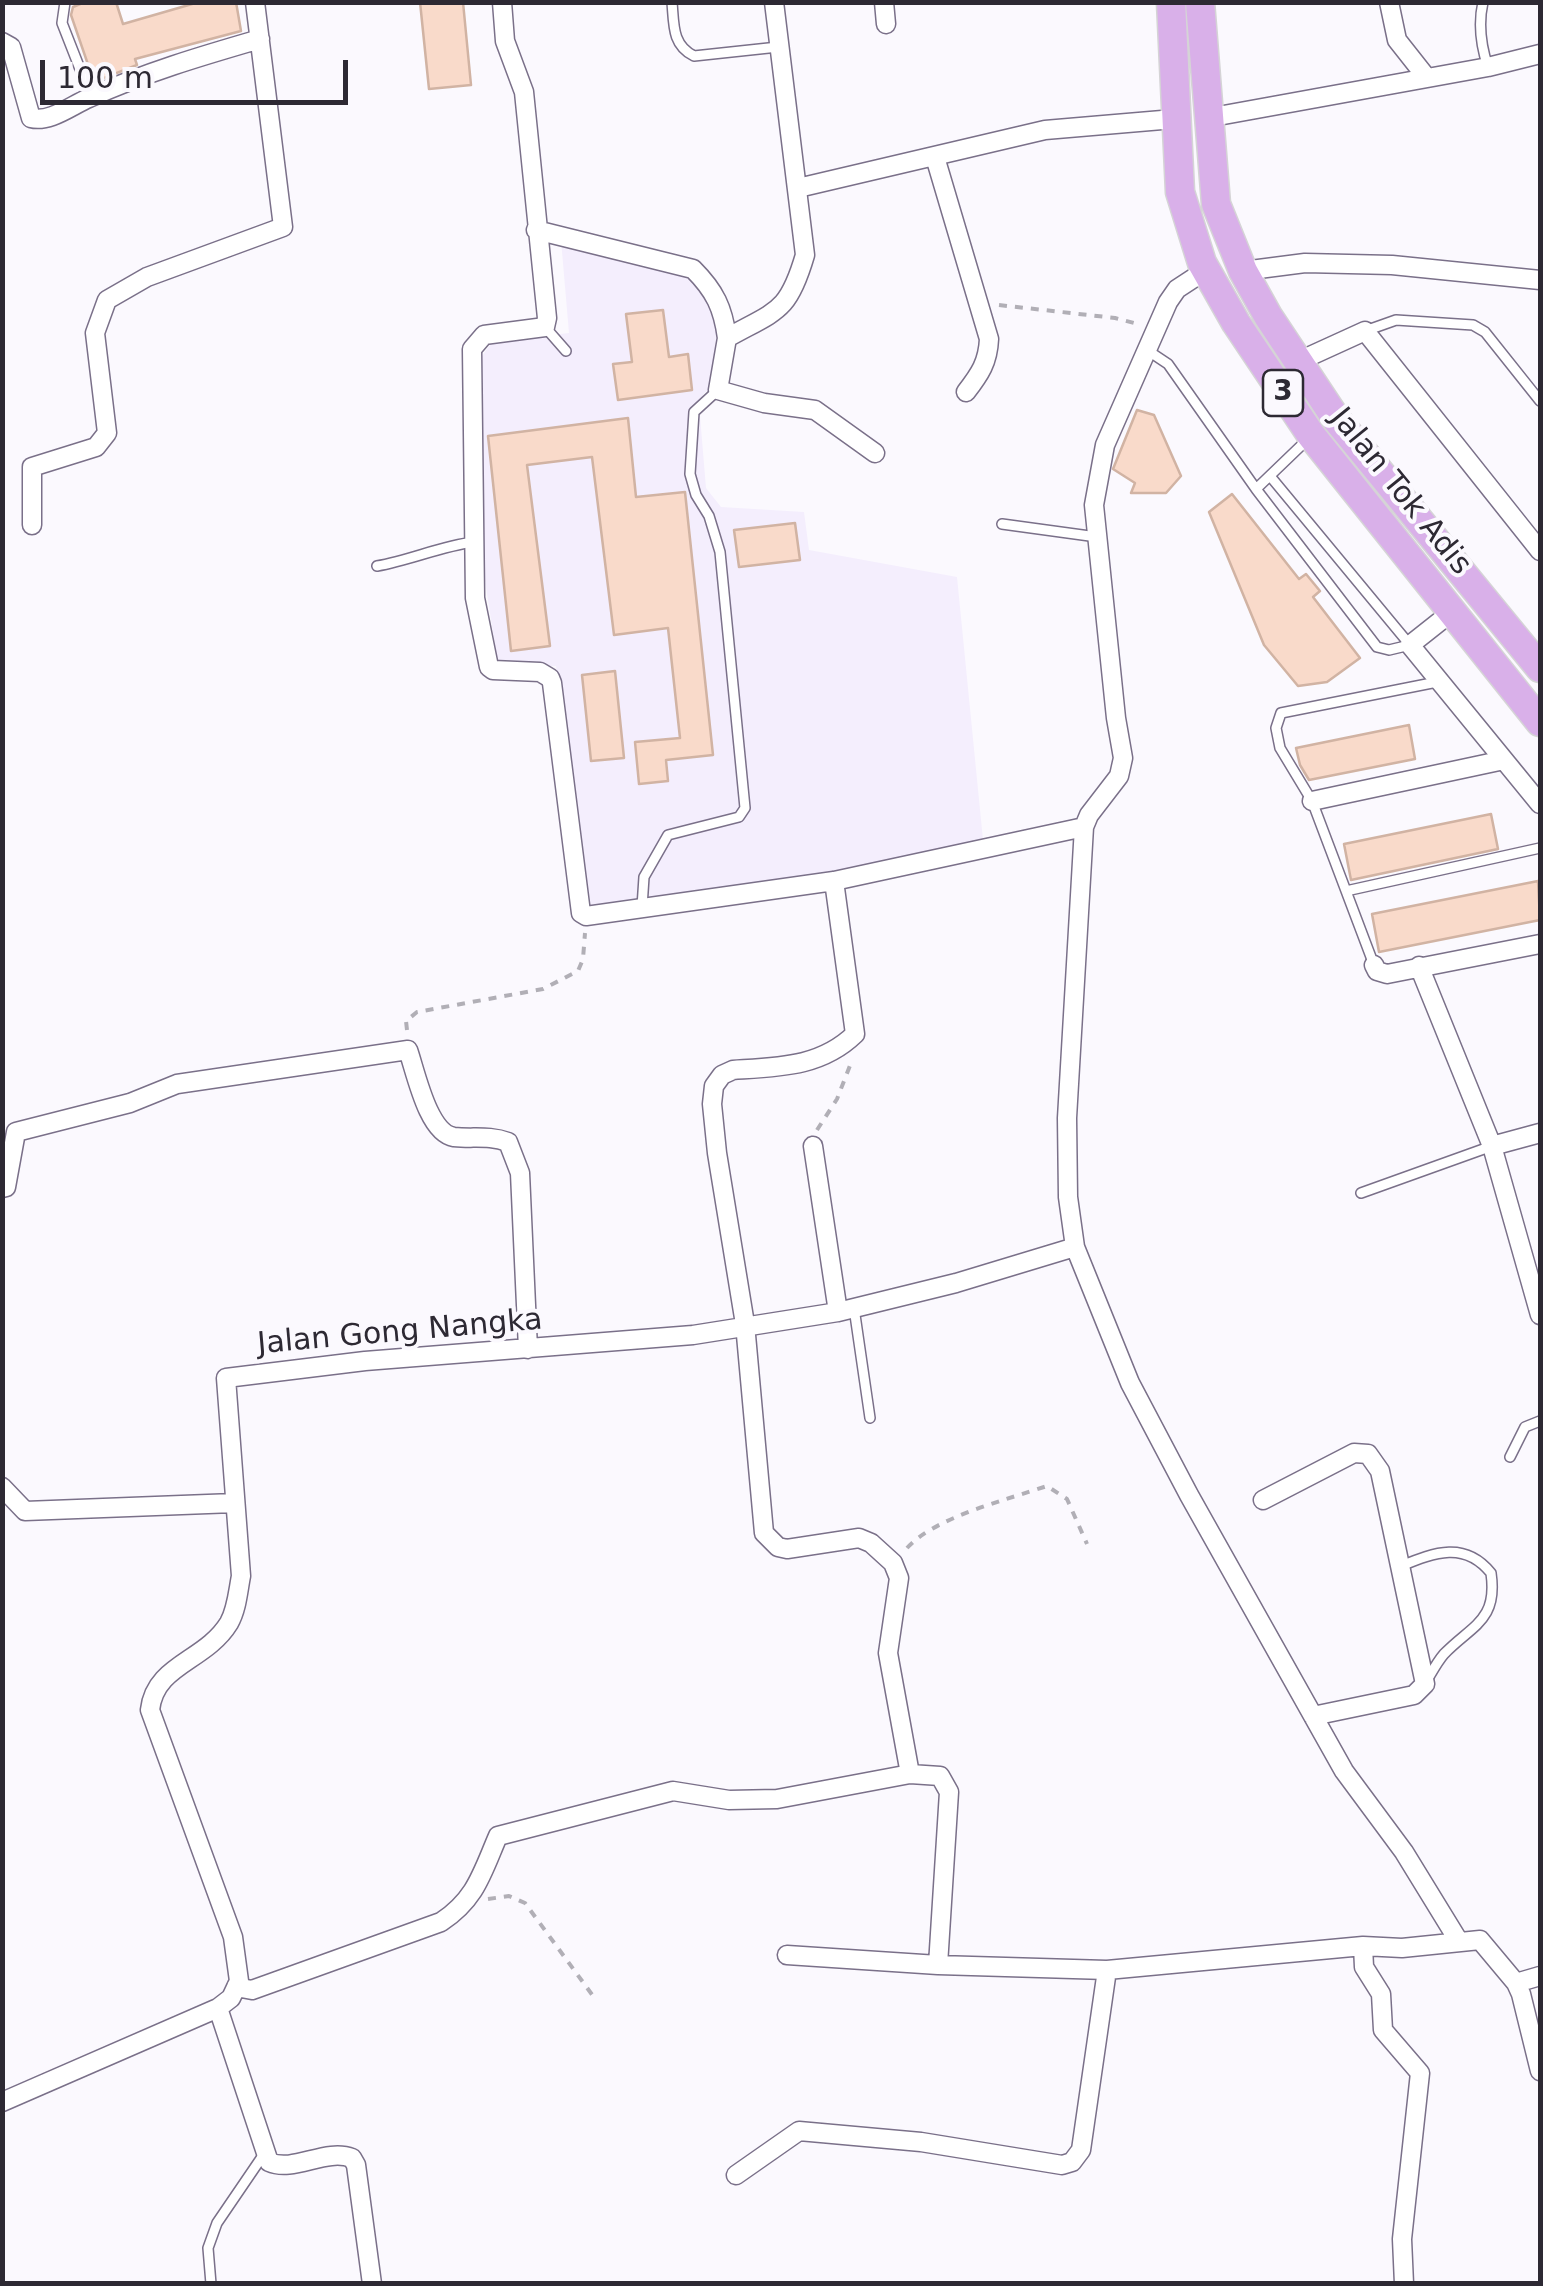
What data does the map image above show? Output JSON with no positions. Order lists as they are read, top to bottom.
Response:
{
  "streets": {
    "main road": ["3", "Jalan Tok Adis"],
    "street": ["Jalan Gong Nangka"]
  },
  "scale_bar": "100 m"
}
